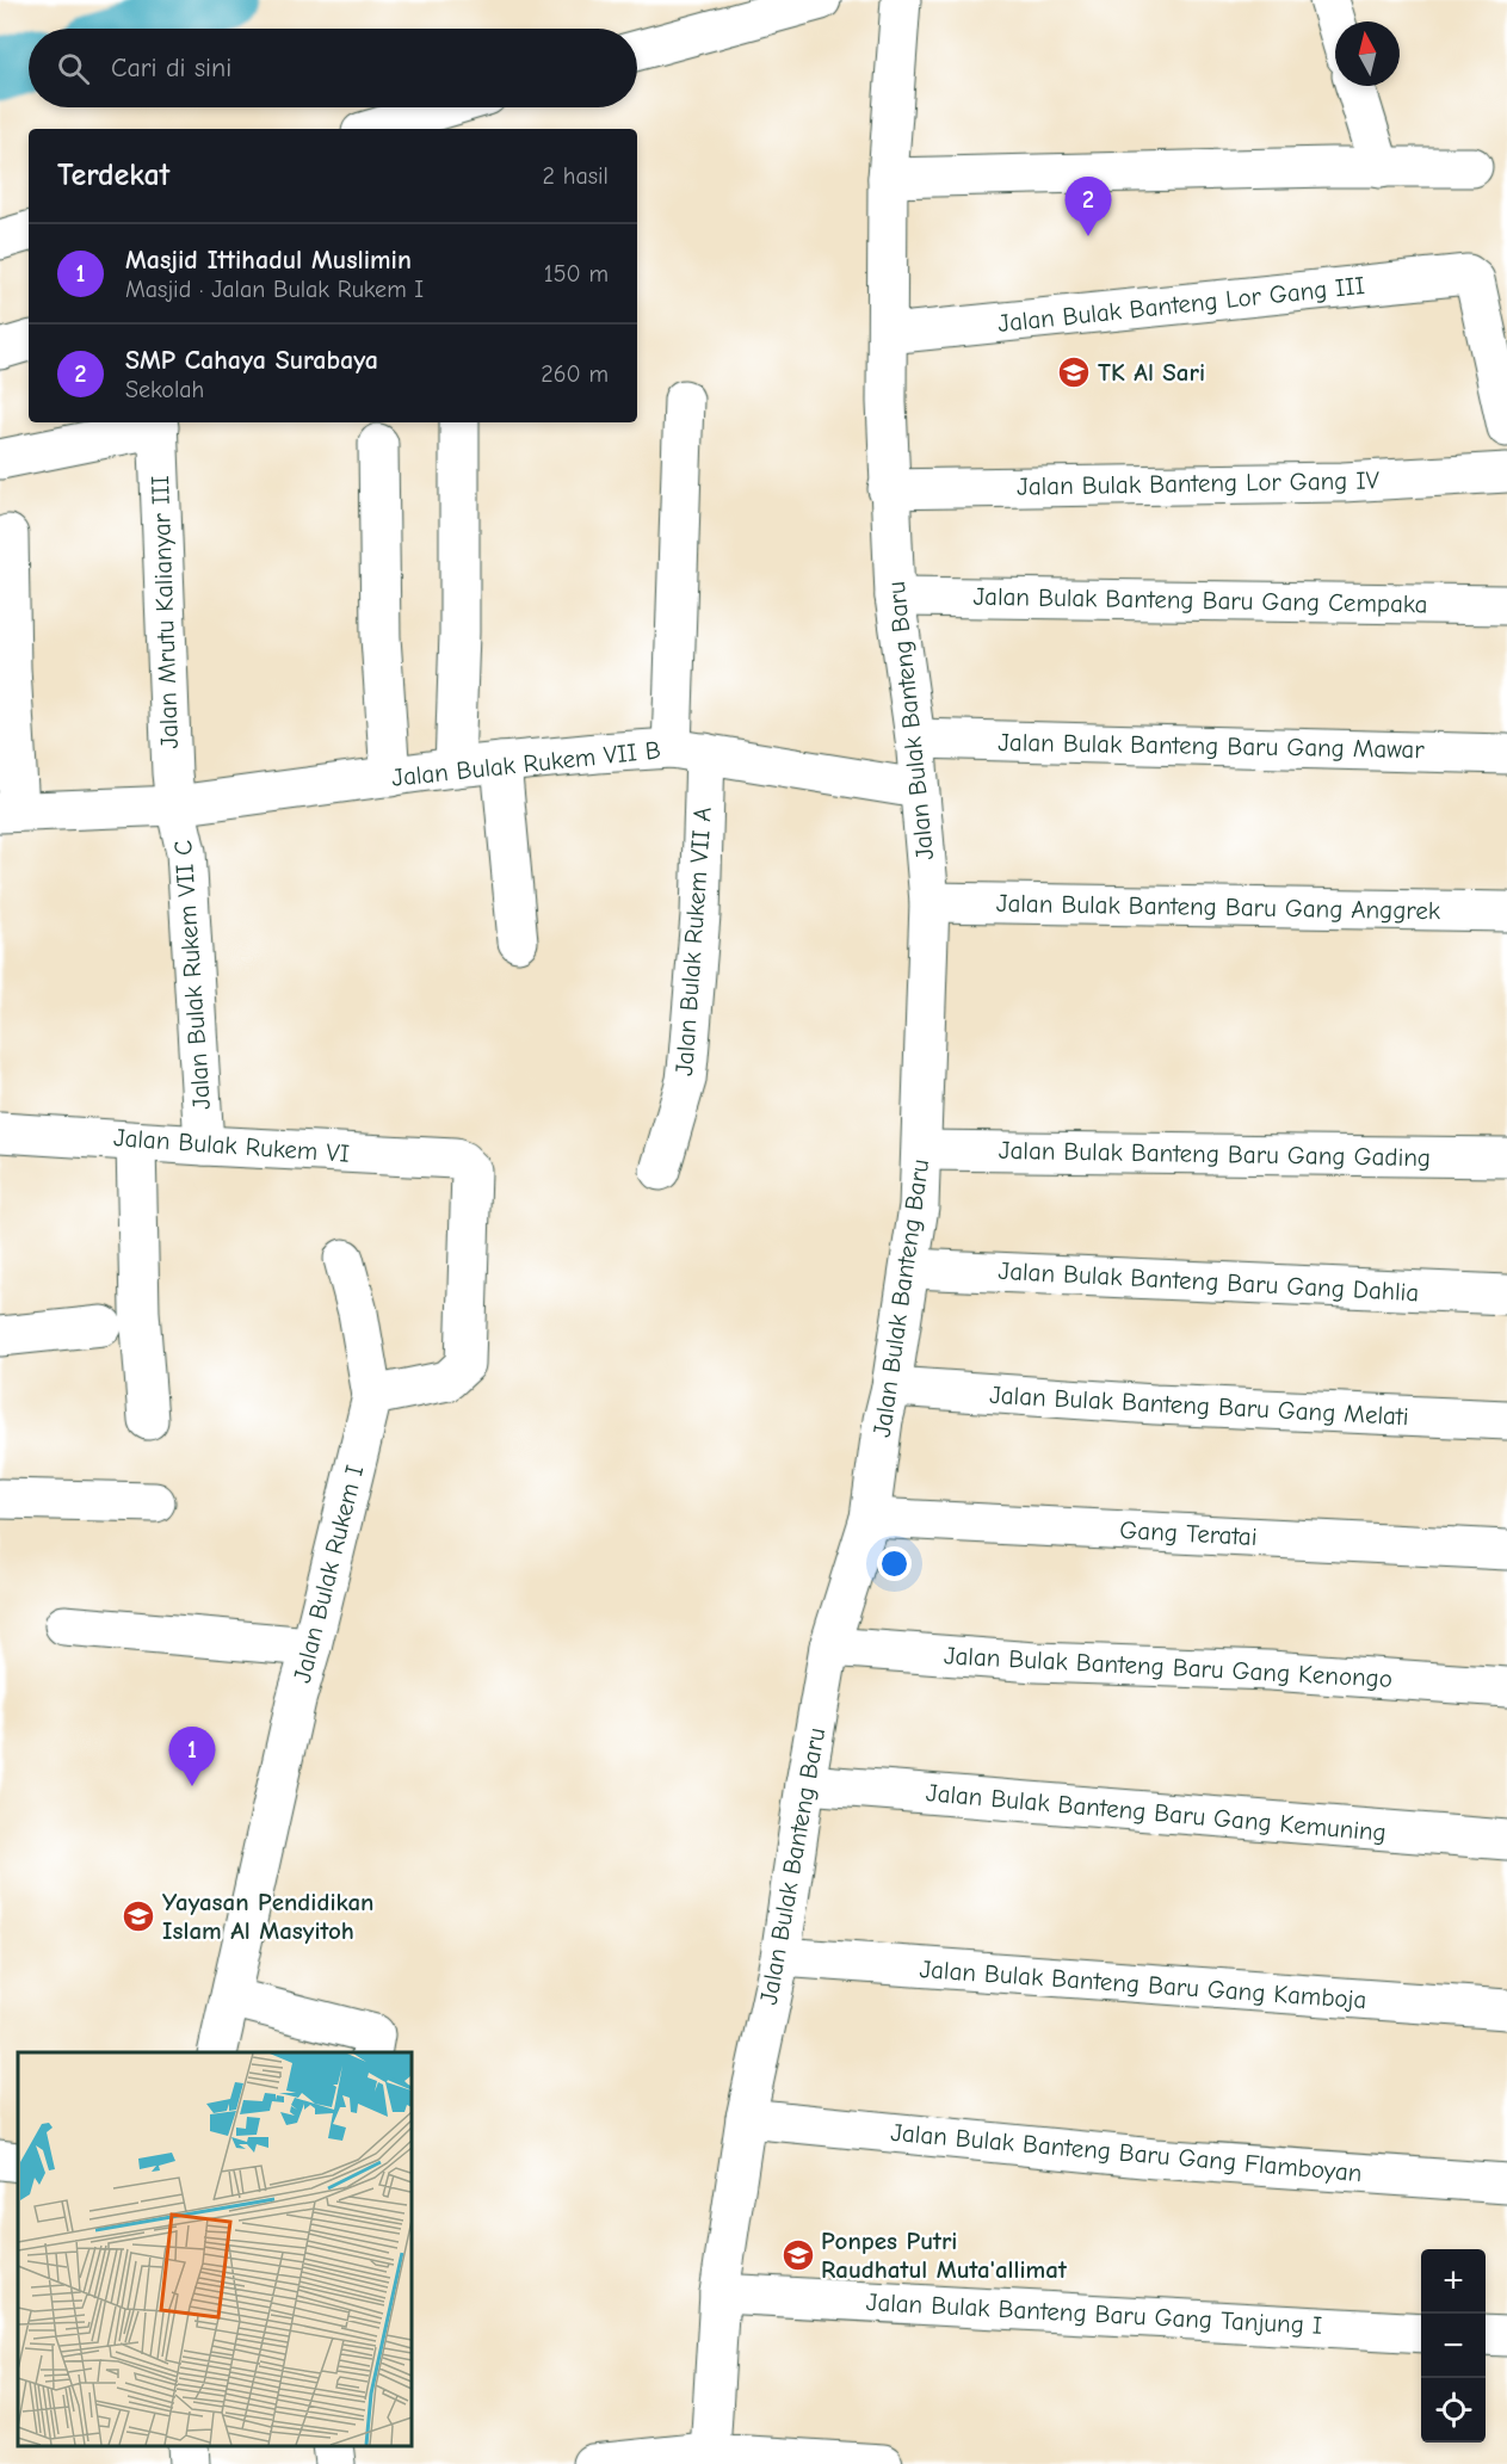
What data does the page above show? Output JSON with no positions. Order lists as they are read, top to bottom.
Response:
{
  "streets": {
    "street": [
      "Jalan Bulak Banteng Lor Gang III",
      "Jalan Bulak Banteng Lor Gang IV",
      "Jalan Bulak Banteng Baru Gang Cempaka",
      "Jalan Mrutu Kalianyar III",
      "Jalan Bulak Banteng Baru",
      "Jalan Bulak Banteng Baru Gang Mawar",
      "Jalan Bulak Rukem VII B",
      "Jalan Bulak Banteng Baru Gang Anggrek",
      "Jalan Bulak Rukem VII A",
      "Jalan Bulak Rukem VII C",
      "Jalan Bulak Rukem VI",
      "Jalan Bulak Banteng Baru Gang Gading",
      "Jalan Bulak Banteng Baru Gang Dahlia",
      "Jalan Bulak Banteng Baru Gang Melati",
      "Gang Teratai",
      "Jalan Bulak Rukem I",
      "Jalan Bulak Banteng Baru Gang Kenongo",
      "Jalan Bulak Banteng Baru Gang Kemuning",
      "Jalan Bulak Banteng Baru Gang Kamboja",
      "Jalan Bulak Banteng Baru Gang Flamboyan",
      "Jalan Bulak Banteng Baru Gang Tanjung I"
    ]
  },
  "crossings": [
    ["Jalan Bulak Banteng Lor Gang III", "Jalan Bulak Banteng Baru"],
    ["Jalan Bulak Banteng Lor Gang IV", "Jalan Bulak Banteng Baru"],
    ["Jalan Bulak Banteng Baru Gang Cempaka", "Jalan Bulak Banteng Baru"],
    ["Jalan Mrutu Kalianyar III", "Jalan Bulak Rukem VII B"],
    ["Jalan Mrutu Kalianyar III", "Jalan Bulak Rukem VII C"],
    ["Jalan Bulak Banteng Baru", "Jalan Bulak Banteng Baru Gang Mawar"],
    ["Jalan Bulak Banteng Baru", "Jalan Bulak Rukem VII B"],
    ["Jalan Bulak Banteng Baru", "Jalan Bulak Banteng Baru Gang Anggrek"],
    ["Jalan Bulak Banteng Baru", "Jalan Bulak Banteng Baru Gang Gading"],
    ["Jalan Bulak Banteng Baru", "Jalan Bulak Banteng Baru Gang Dahlia"],
    ["Jalan Bulak Banteng Baru", "Jalan Bulak Banteng Baru Gang Melati"],
    ["Jalan Bulak Banteng Baru", "Gang Teratai"],
    ["Jalan Bulak Banteng Baru", "Jalan Bulak Banteng Baru Gang Kenongo"],
    ["Jalan Bulak Banteng Baru", "Jalan Bulak Banteng Baru Gang Kemuning"],
    ["Jalan Bulak Banteng Baru", "Jalan Bulak Banteng Baru Gang Kamboja"],
    ["Jalan Bulak Banteng Baru", "Jalan Bulak Banteng Baru Gang Flamboyan"],
    ["Jalan Bulak Banteng Baru", "Jalan Bulak Banteng Baru Gang Tanjung I"],
    ["Jalan Bulak Rukem VII B", "Jalan Bulak Rukem VII A"],
    ["Jalan Bulak Rukem VII B", "Jalan Bulak Rukem VII C"],
    ["Jalan Bulak Rukem VII C", "Jalan Bulak Rukem VI"],
    ["Jalan Bulak Rukem VI", "Jalan Bulak Rukem I"]
  ],
  "places": {
    "school or university": ["TK Al Sari", "Yayasan Pendidikan Islam Al Masyitoh", "Ponpes Putri Raudhatul Muta'allimat"]
  },
  "north": "top",
  "page": {
    "search": "Cari di sini",
    "heading": ["Terdekat", "2 hasil"],
    "pins": ["2", "1"],
    "list": [
      {
        "mark": "1",
        "name": "Masjid Ittihadul Muslimin",
        "note": "Masjid · Jalan Bulak Rukem I",
        "value": "150 m"
      },
      {
        "mark": "2",
        "name": "SMP Cahaya Surabaya",
        "note": "Sekolah",
        "value": "260 m"
      }
    ],
    "map_buttons": ["+", "−"]
  }
}
